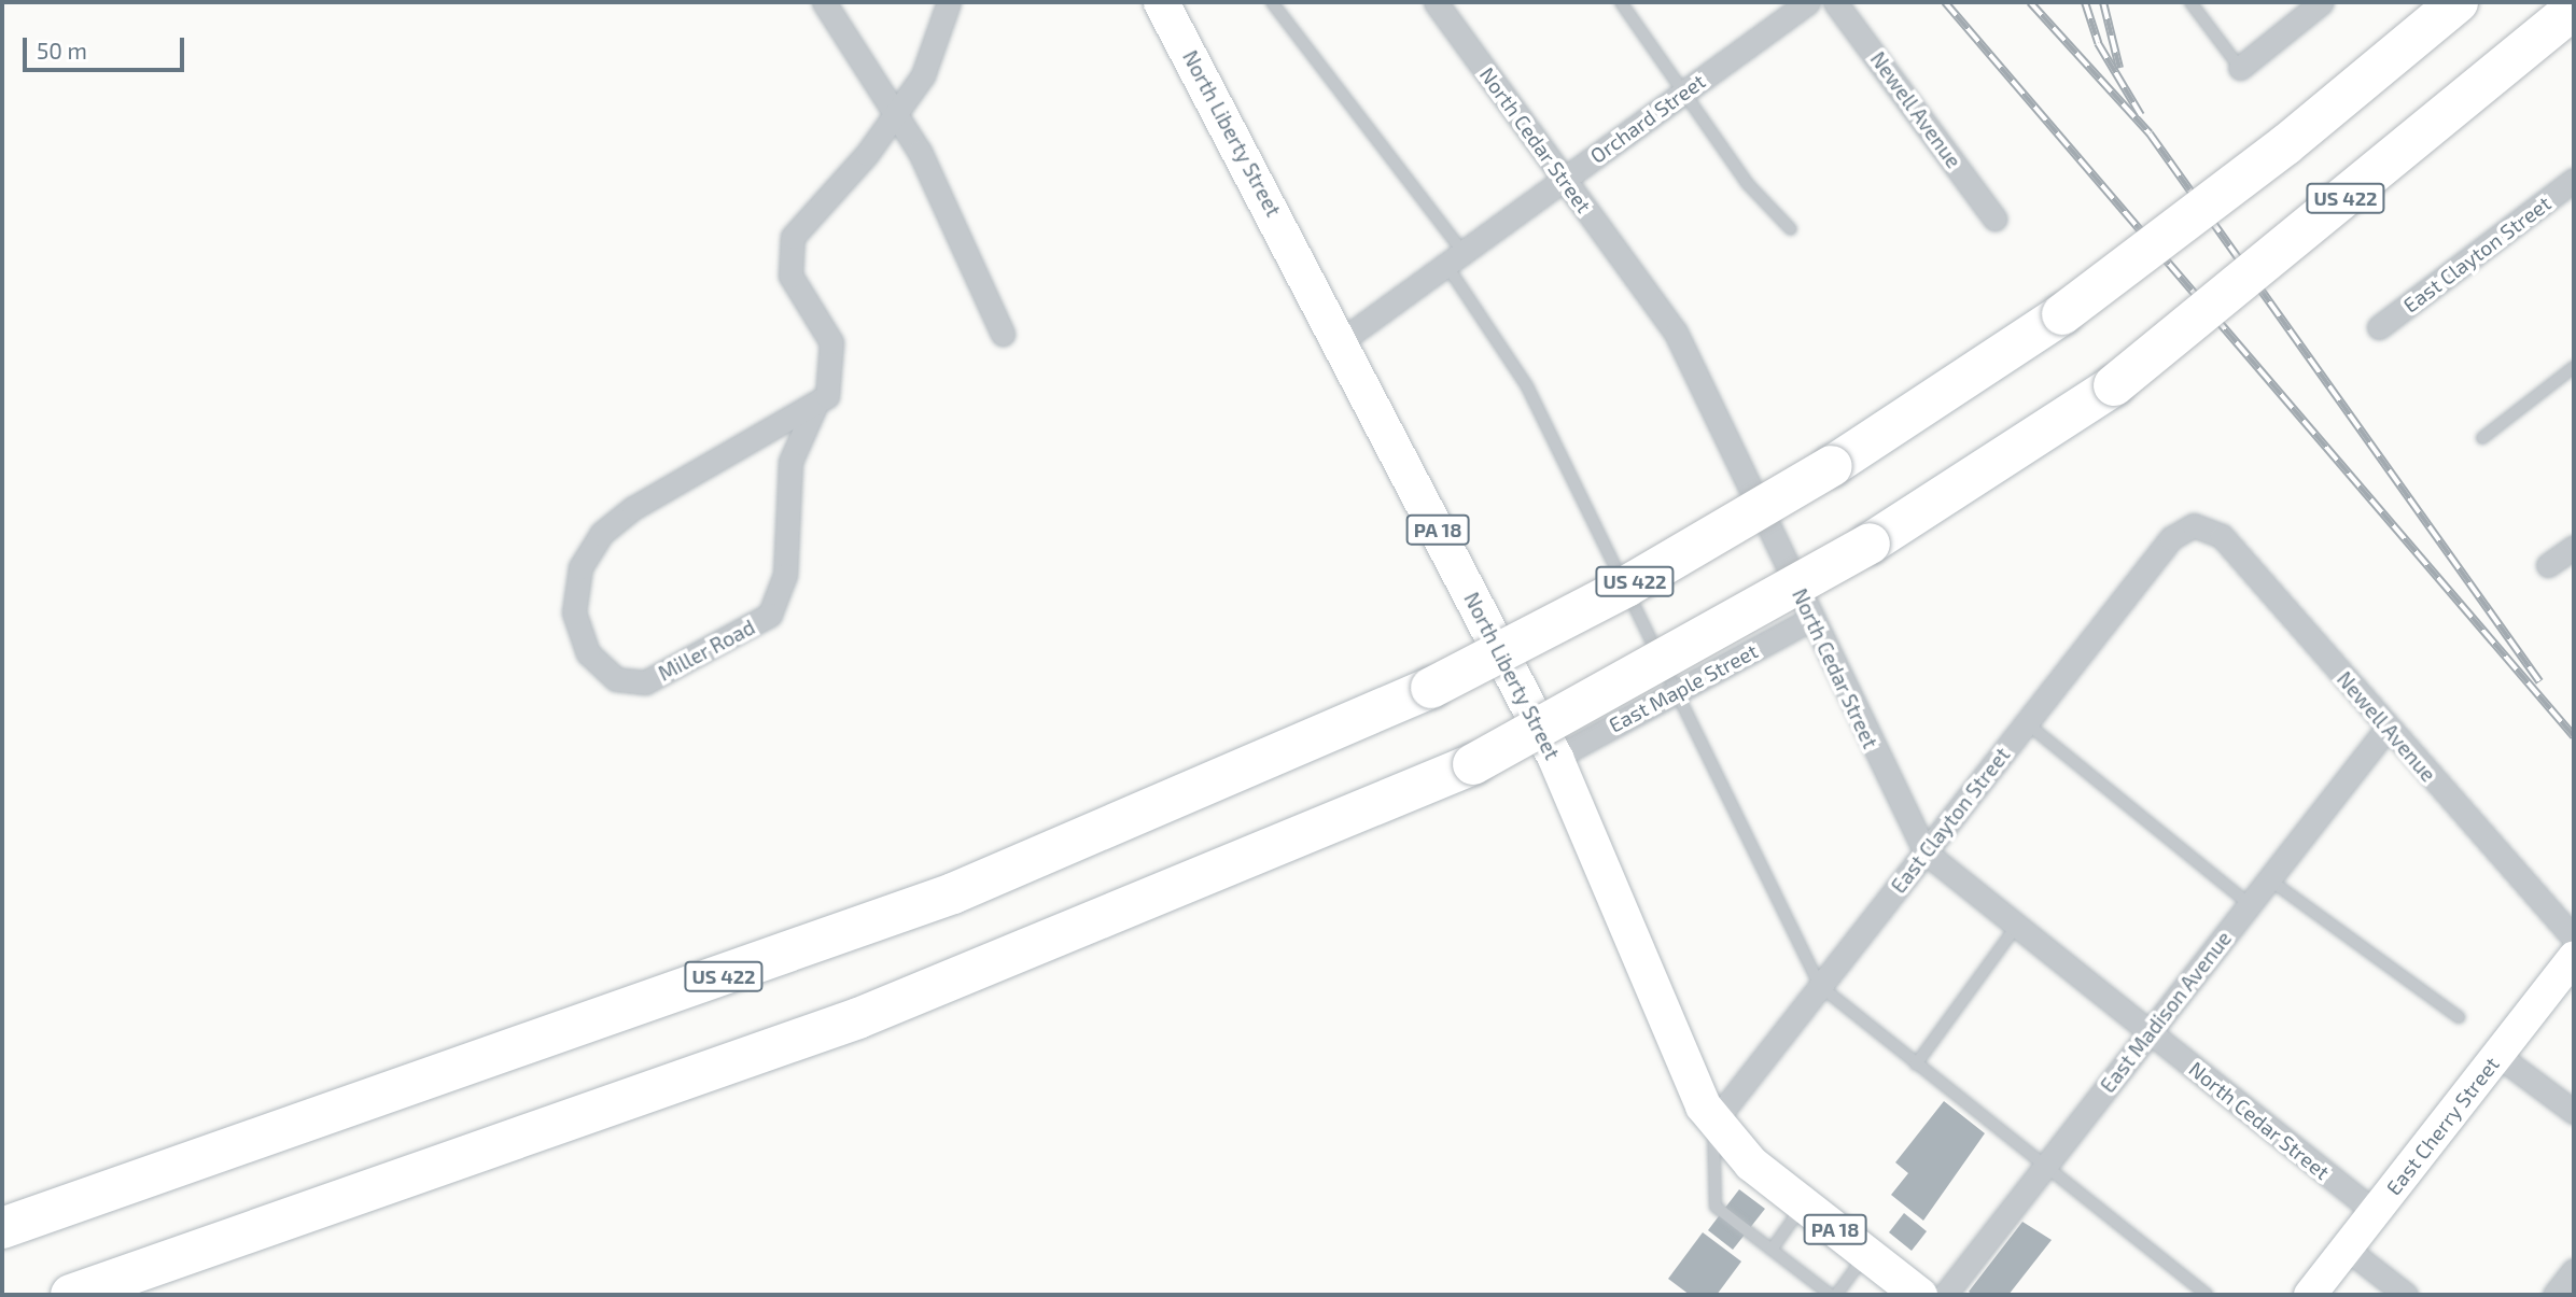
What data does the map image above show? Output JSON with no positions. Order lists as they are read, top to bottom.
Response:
{
  "streets": {
    "highway": ["US 422"],
    "main road": ["North Liberty Street", "PA 18"],
    "street": [
      "Newell Avenue",
      "Orchard Street",
      "North Cedar Street",
      "East Clayton Street",
      "Miller Road",
      "East Maple Street",
      "East Madison Avenue",
      "East Cherry Street"
    ]
  },
  "crossings": [
    ["Newell Avenue", "East Clayton Street"],
    ["Newell Avenue", "East Madison Avenue"],
    ["Orchard Street", "North Liberty Street"],
    ["Orchard Street", "North Cedar Street"],
    ["North Liberty Street", "East Clayton Street"],
    ["North Liberty Street", "East Maple Street"],
    ["North Cedar Street", "East Clayton Street"],
    ["North Cedar Street", "East Maple Street"],
    ["North Cedar Street", "East Madison Avenue"],
    ["North Cedar Street", "East Cherry Street"]
  ],
  "scale_bar": "50 m"
}
